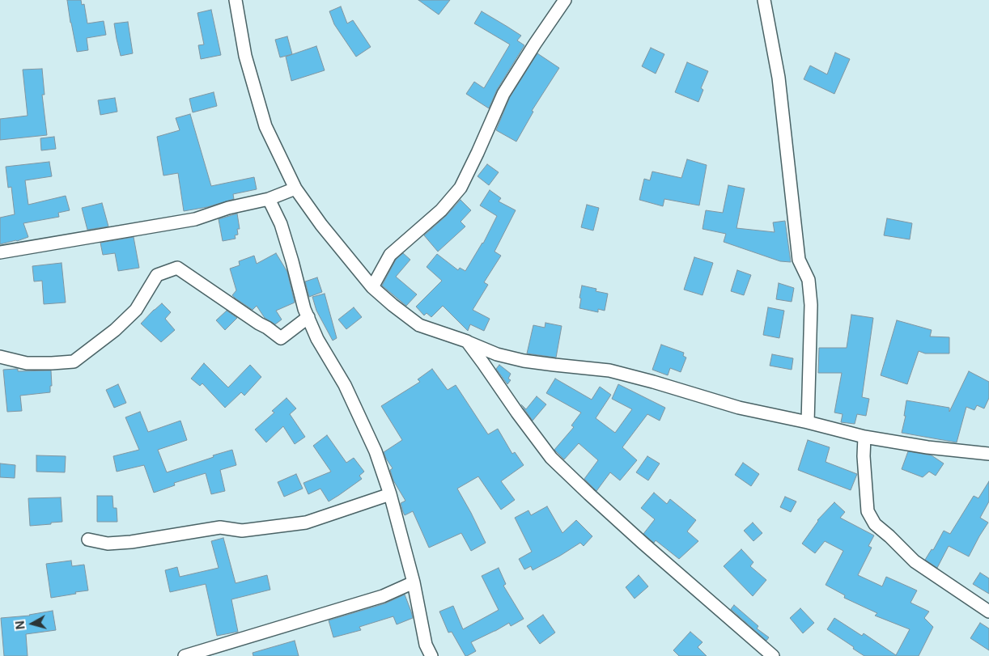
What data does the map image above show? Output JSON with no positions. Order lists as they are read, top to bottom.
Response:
{
  "north": "left"
}
